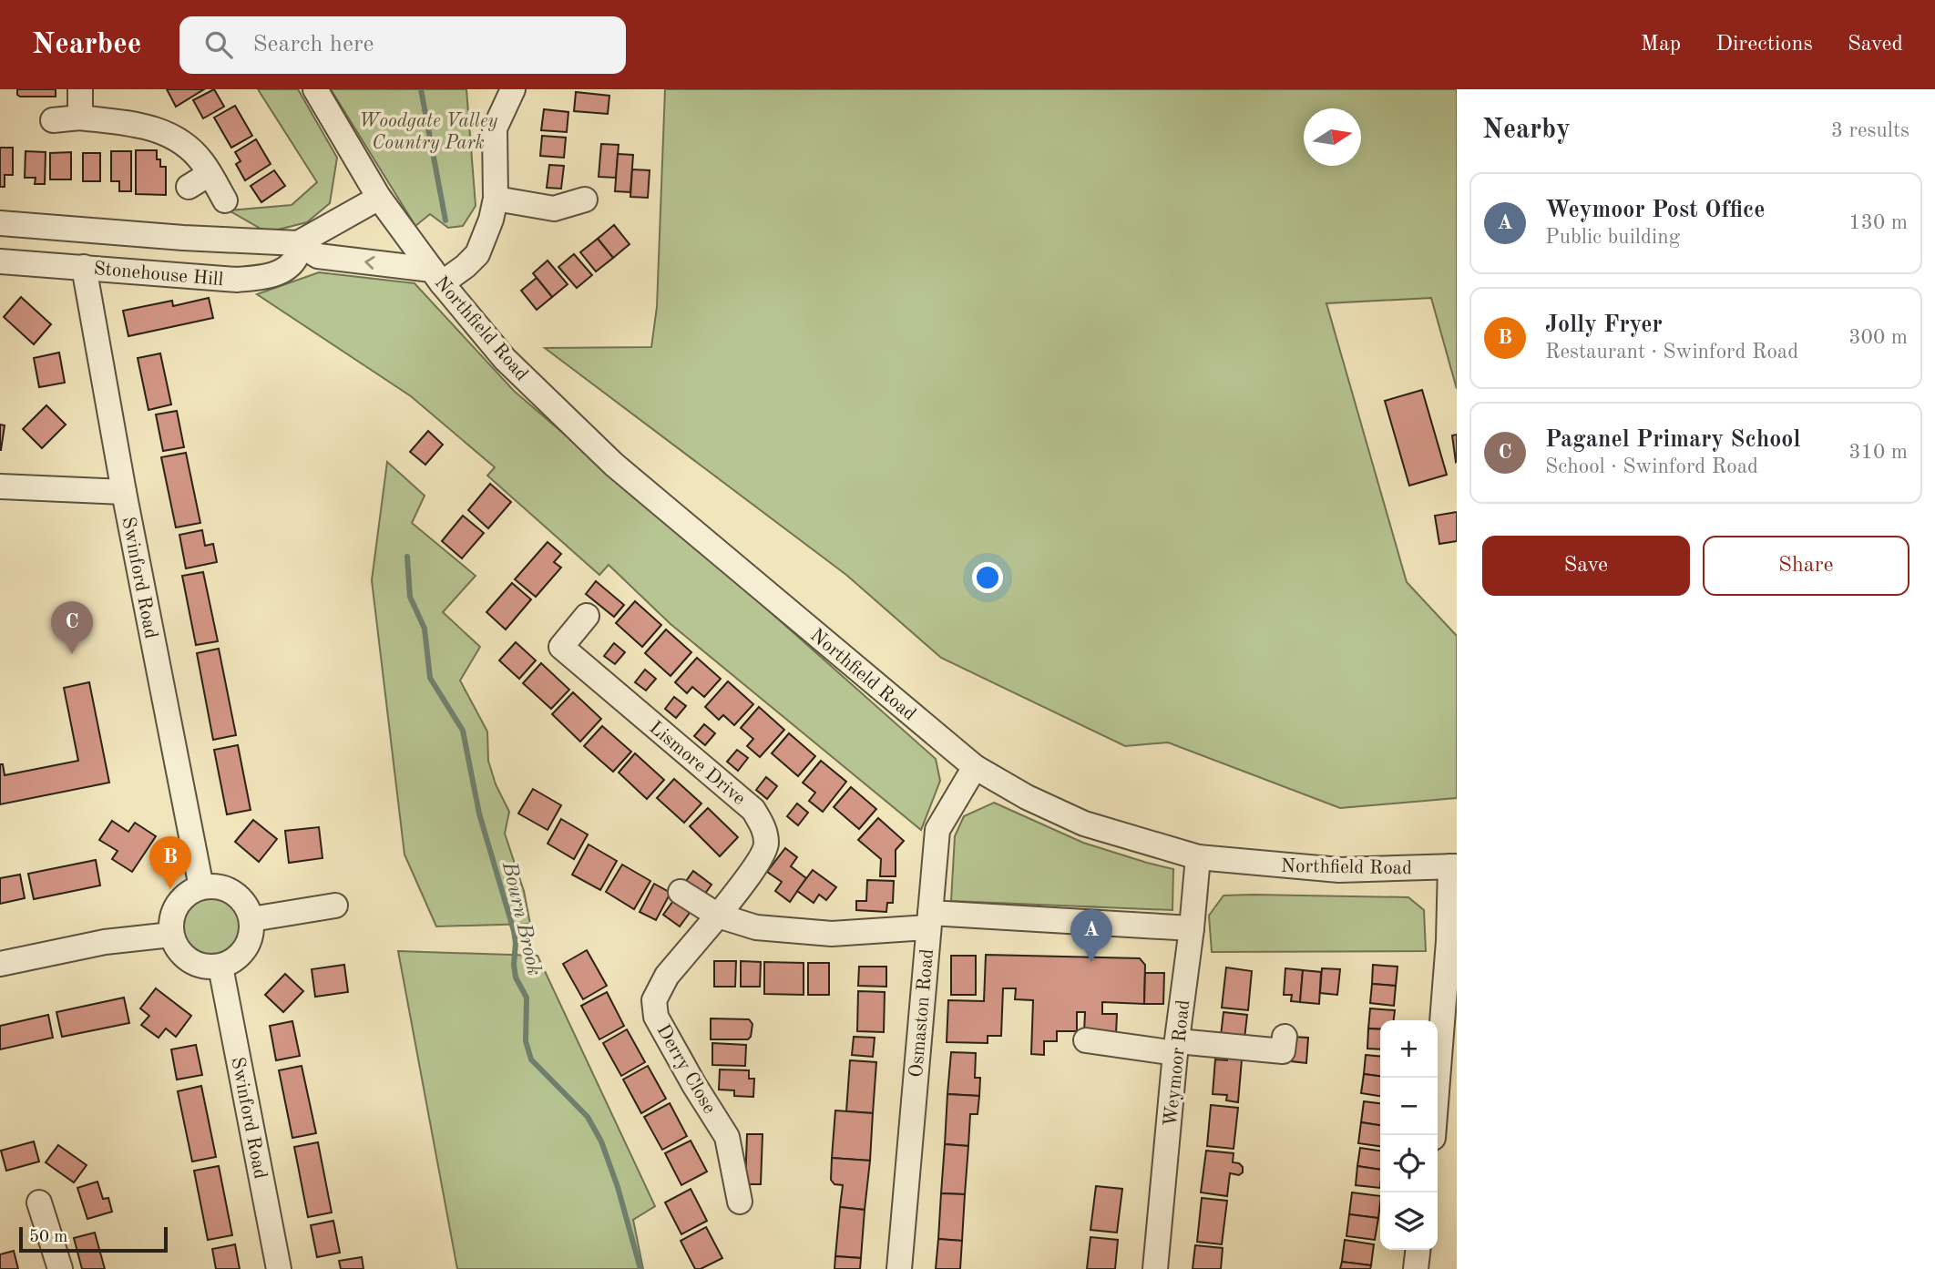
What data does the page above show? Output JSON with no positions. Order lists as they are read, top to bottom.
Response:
{
  "streets": {
    "street": [
      "Stonehouse Hill",
      "Northfield Road",
      "Swinford Road",
      "Lismore Drive",
      "Osmaston Road",
      "Weymoor Road",
      "Derry Close"
    ]
  },
  "crossings": [
    ["Stonehouse Hill", "Northfield Road"],
    ["Stonehouse Hill", "Swinford Road"],
    ["Northfield Road", "Osmaston Road"],
    ["Northfield Road", "Weymoor Road"],
    ["Lismore Drive", "Derry Close"]
  ],
  "water": ["Bourn Brook"],
  "parks": ["Woodgate Valley Country Park"],
  "scale_bar": "50 m",
  "north": "right",
  "page": {
    "header": "Nearbee",
    "search": "Search here",
    "nav": ["Map", "Directions", "Saved"],
    "heading": ["Nearby", "3 results"],
    "list": [
      {
        "mark": "A",
        "name": "Weymoor Post Office",
        "note": "Public building",
        "value": "130 m"
      },
      {
        "mark": "B",
        "name": "Jolly Fryer",
        "note": "Restaurant · Swinford Road",
        "value": "300 m"
      },
      {
        "mark": "C",
        "name": "Paganel Primary School",
        "note": "School · Swinford Road",
        "value": "310 m"
      }
    ],
    "buttons": ["Save", "Share"],
    "pins": ["C", "B", "A"],
    "map_buttons": ["+", "−"],
    "scale": "50 m"
  }
}
